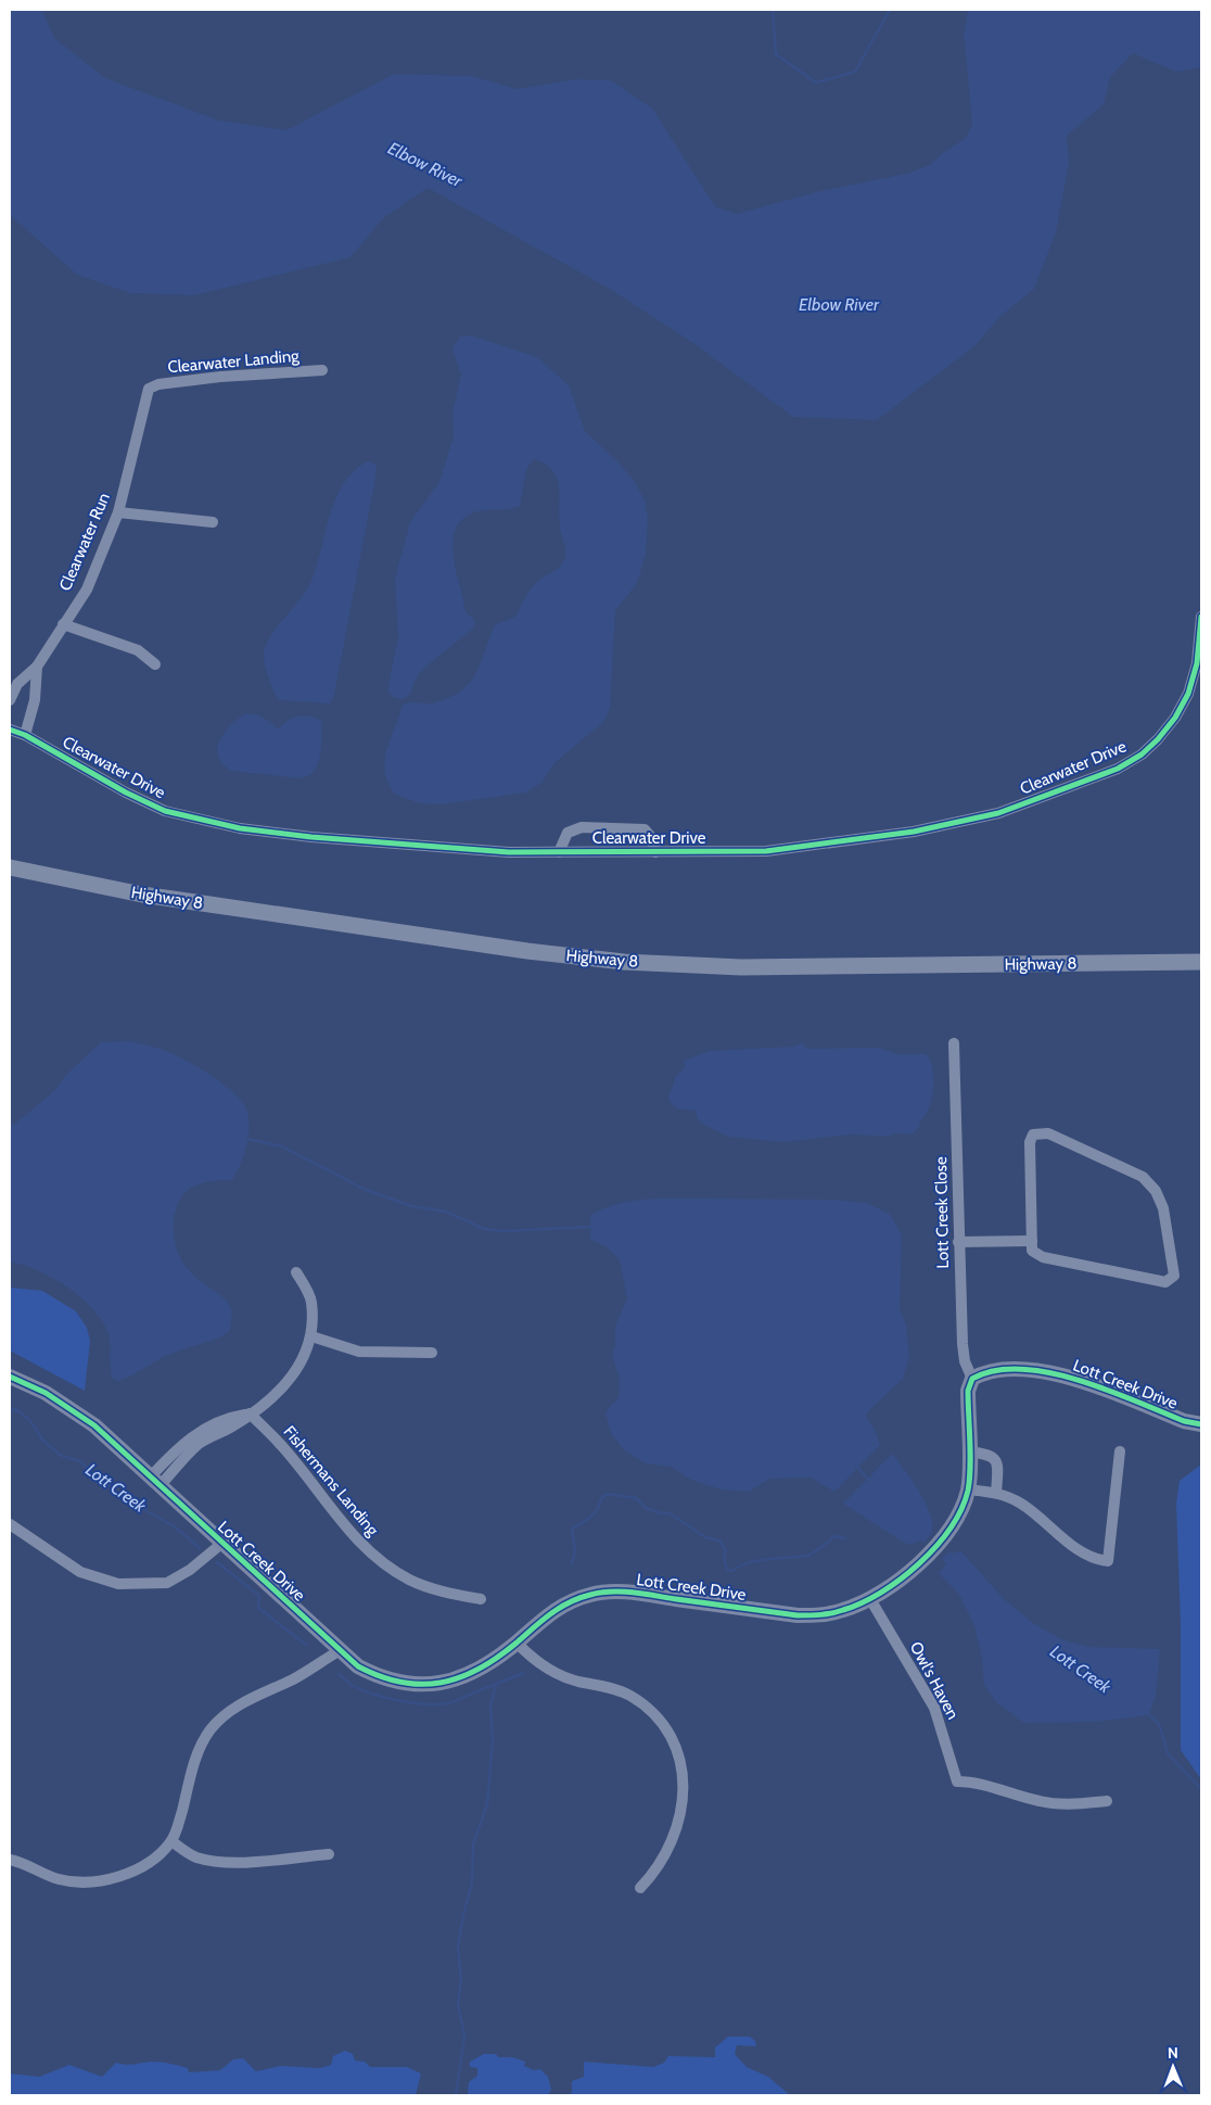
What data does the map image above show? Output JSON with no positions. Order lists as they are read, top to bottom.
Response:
{
  "streets": {
    "main road": ["Highway 8"],
    "street": [
      "Clearwater Landing",
      "Clearwater Run",
      "Clearwater Drive",
      "Lott Creek Close",
      "Lott Creek Drive",
      "Fishermans Landing",
      "Owl's Haven"
    ]
  },
  "crossings": [
    ["Clearwater Landing", "Clearwater Run"],
    ["Clearwater Run", "Clearwater Drive"],
    ["Lott Creek Close", "Lott Creek Drive"],
    ["Lott Creek Drive", "Owl's Haven"]
  ],
  "water": ["Elbow River", "Lott Creek"],
  "north": "top"
}
